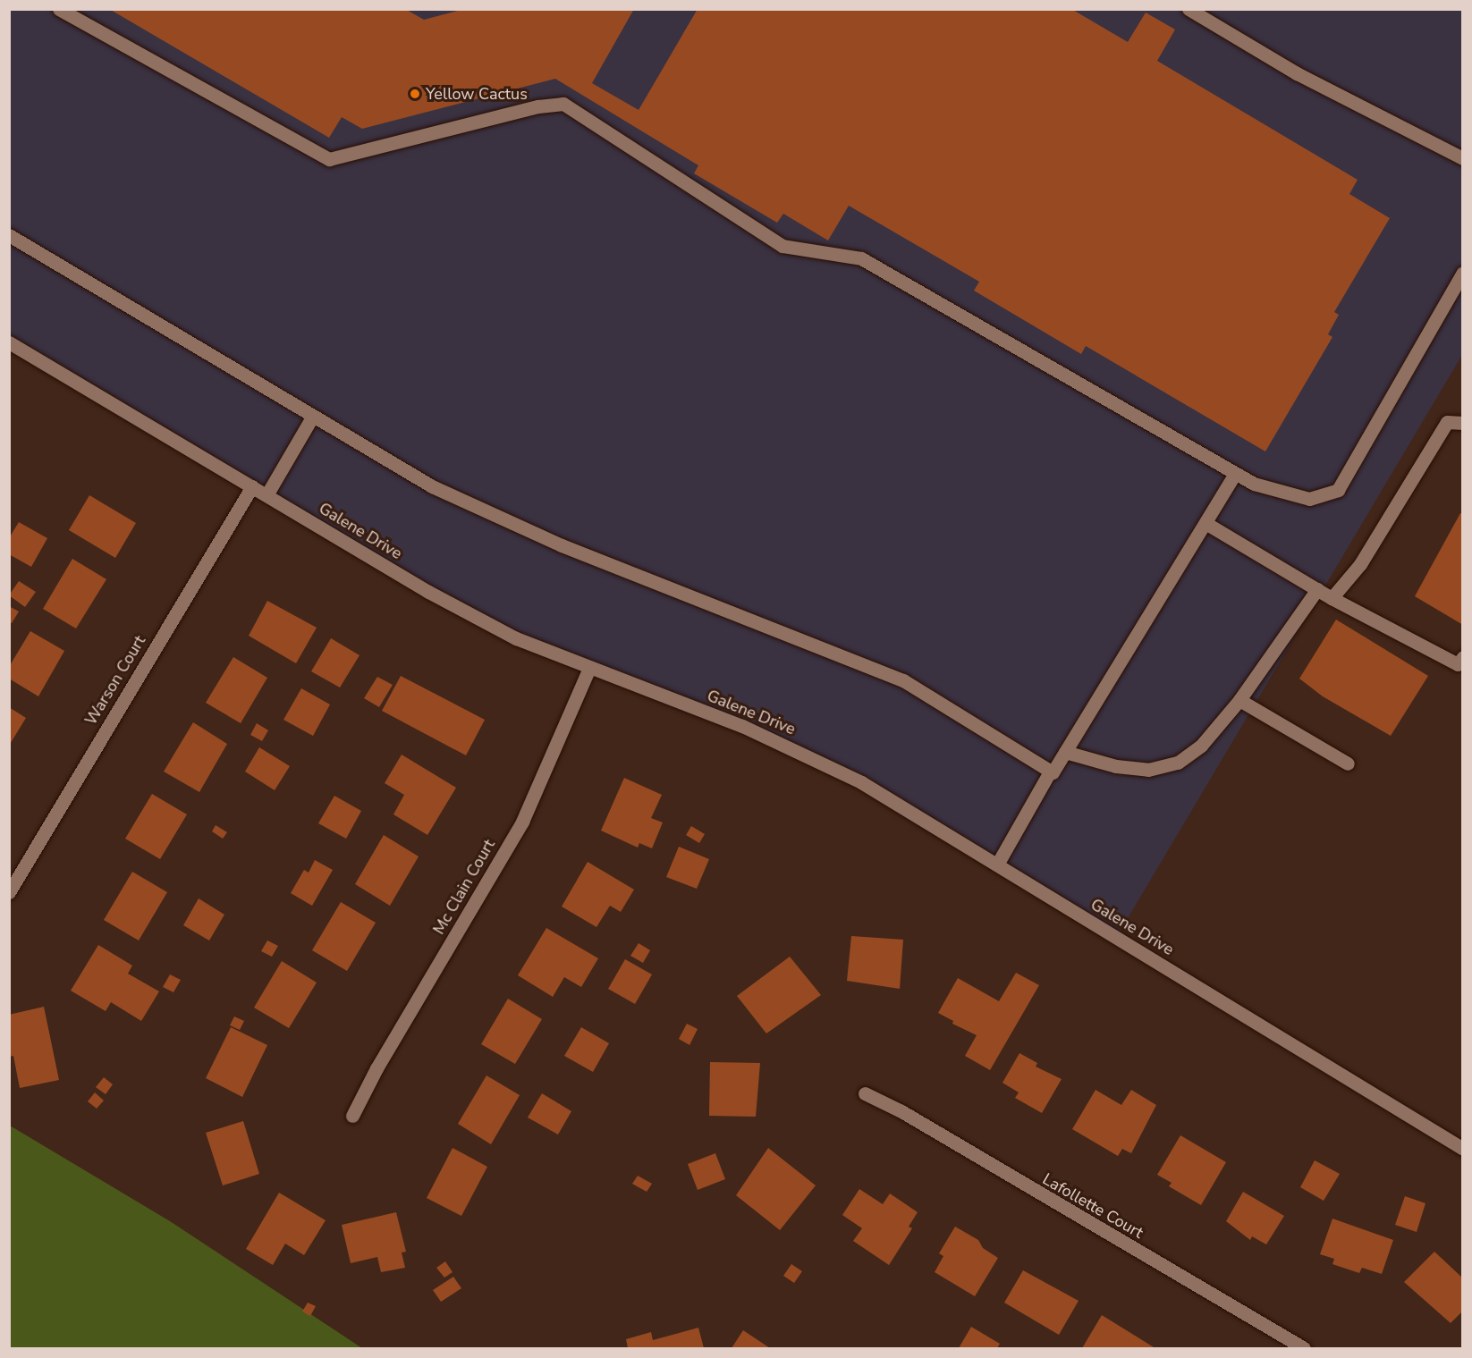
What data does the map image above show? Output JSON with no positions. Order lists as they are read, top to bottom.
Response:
{
  "streets": {
    "street": [
      "Galene Drive",
      "Warson Court",
      "Mc Clain Court",
      "Lafollette Court"
    ]
  },
  "crossings": [
    ["Galene Drive", "Warson Court"],
    ["Galene Drive", "Mc Clain Court"]
  ],
  "places": ["Yellow Cactus"]
}
